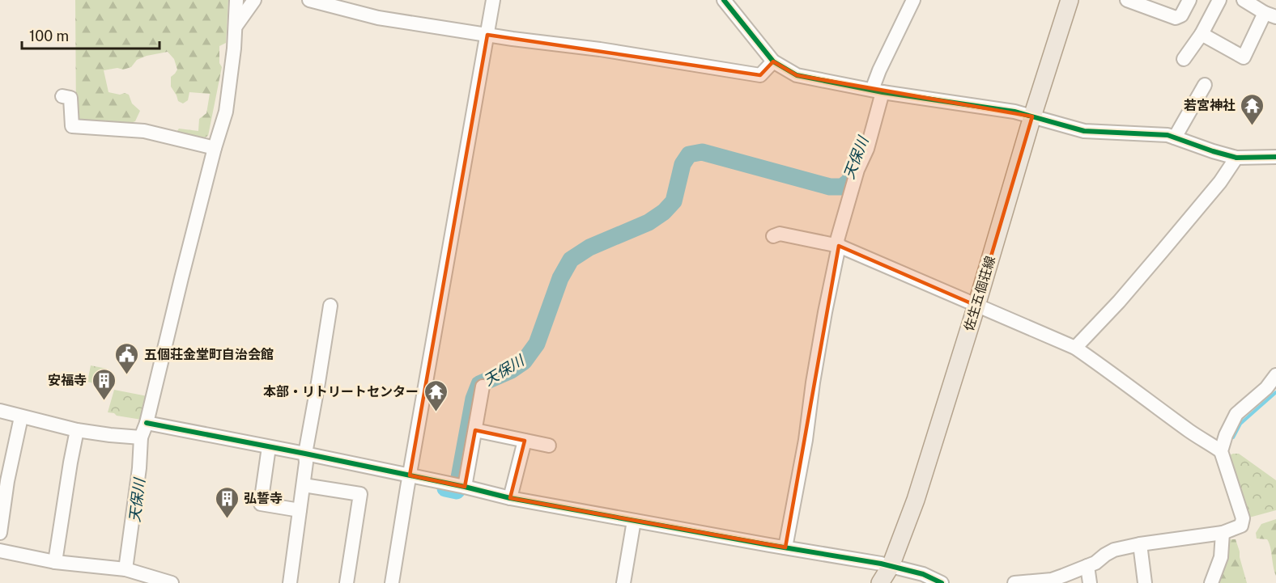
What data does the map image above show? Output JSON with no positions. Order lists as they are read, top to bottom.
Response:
{
  "streets": {
    "main road": ["佐生五個荘線"]
  },
  "water": ["天保川"],
  "places": {
    "temple": ["若宮神社", "本部・リトリートセンター"],
    "public building": ["五個荘金堂町自治会館"],
    "building": ["安福寺", "弘誓寺"]
  },
  "scale_bar": "100 m"
}
